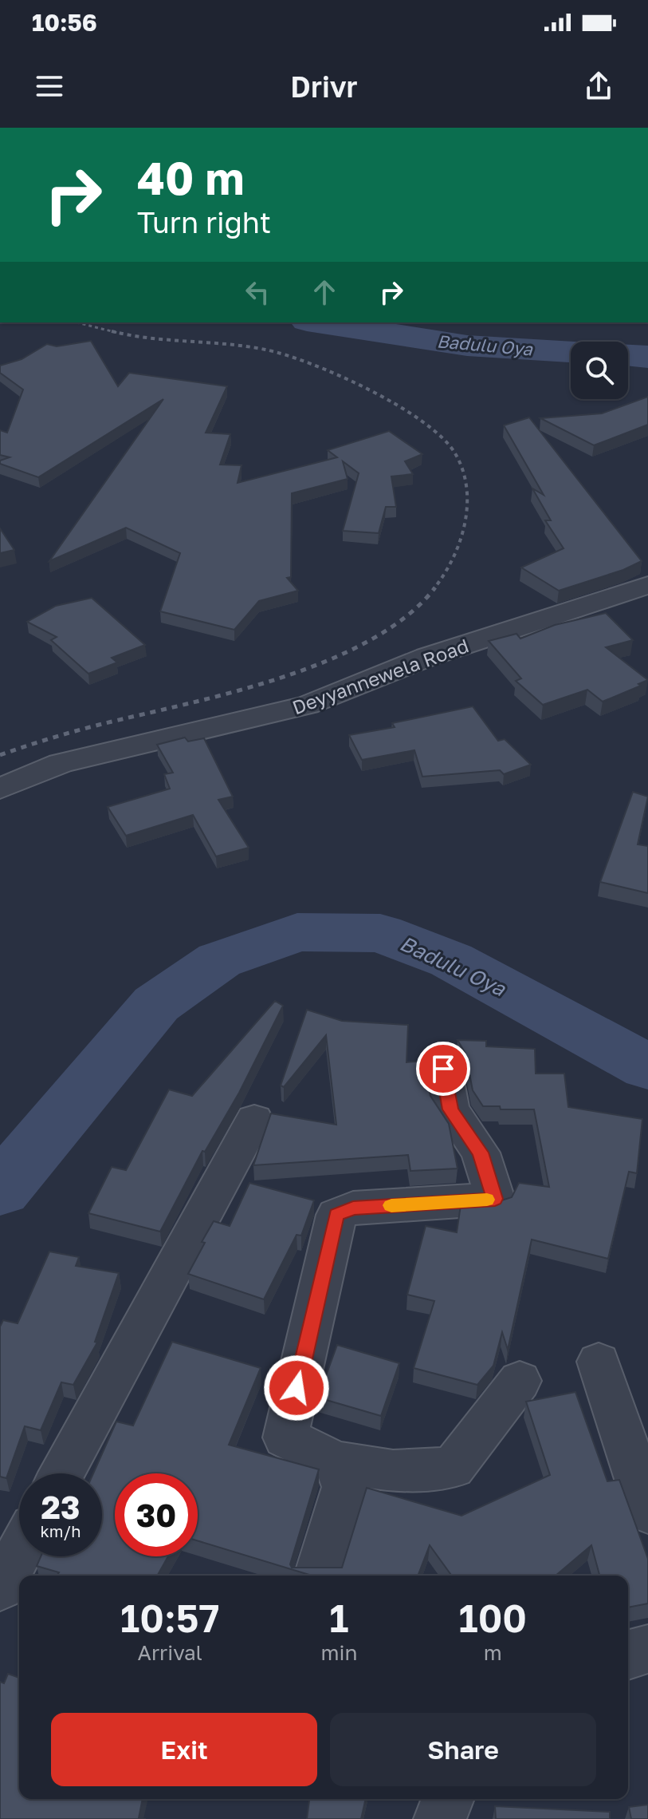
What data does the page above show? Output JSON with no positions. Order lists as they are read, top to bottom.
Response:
{
  "streets": {
    "street": ["Deyyannewela Road"]
  },
  "water": ["Badulu Oya"],
  "page": {
    "status": "10:56",
    "header": "Drivr",
    "turn": ["40 m", "Turn right"],
    "speed": "23 km/h",
    "limit": "30",
    "eta": [
      "10:57",
      "Arrival",
      "1",
      "min",
      "100",
      "m"
    ],
    "buttons": ["Exit", "Share"]
  }
}
